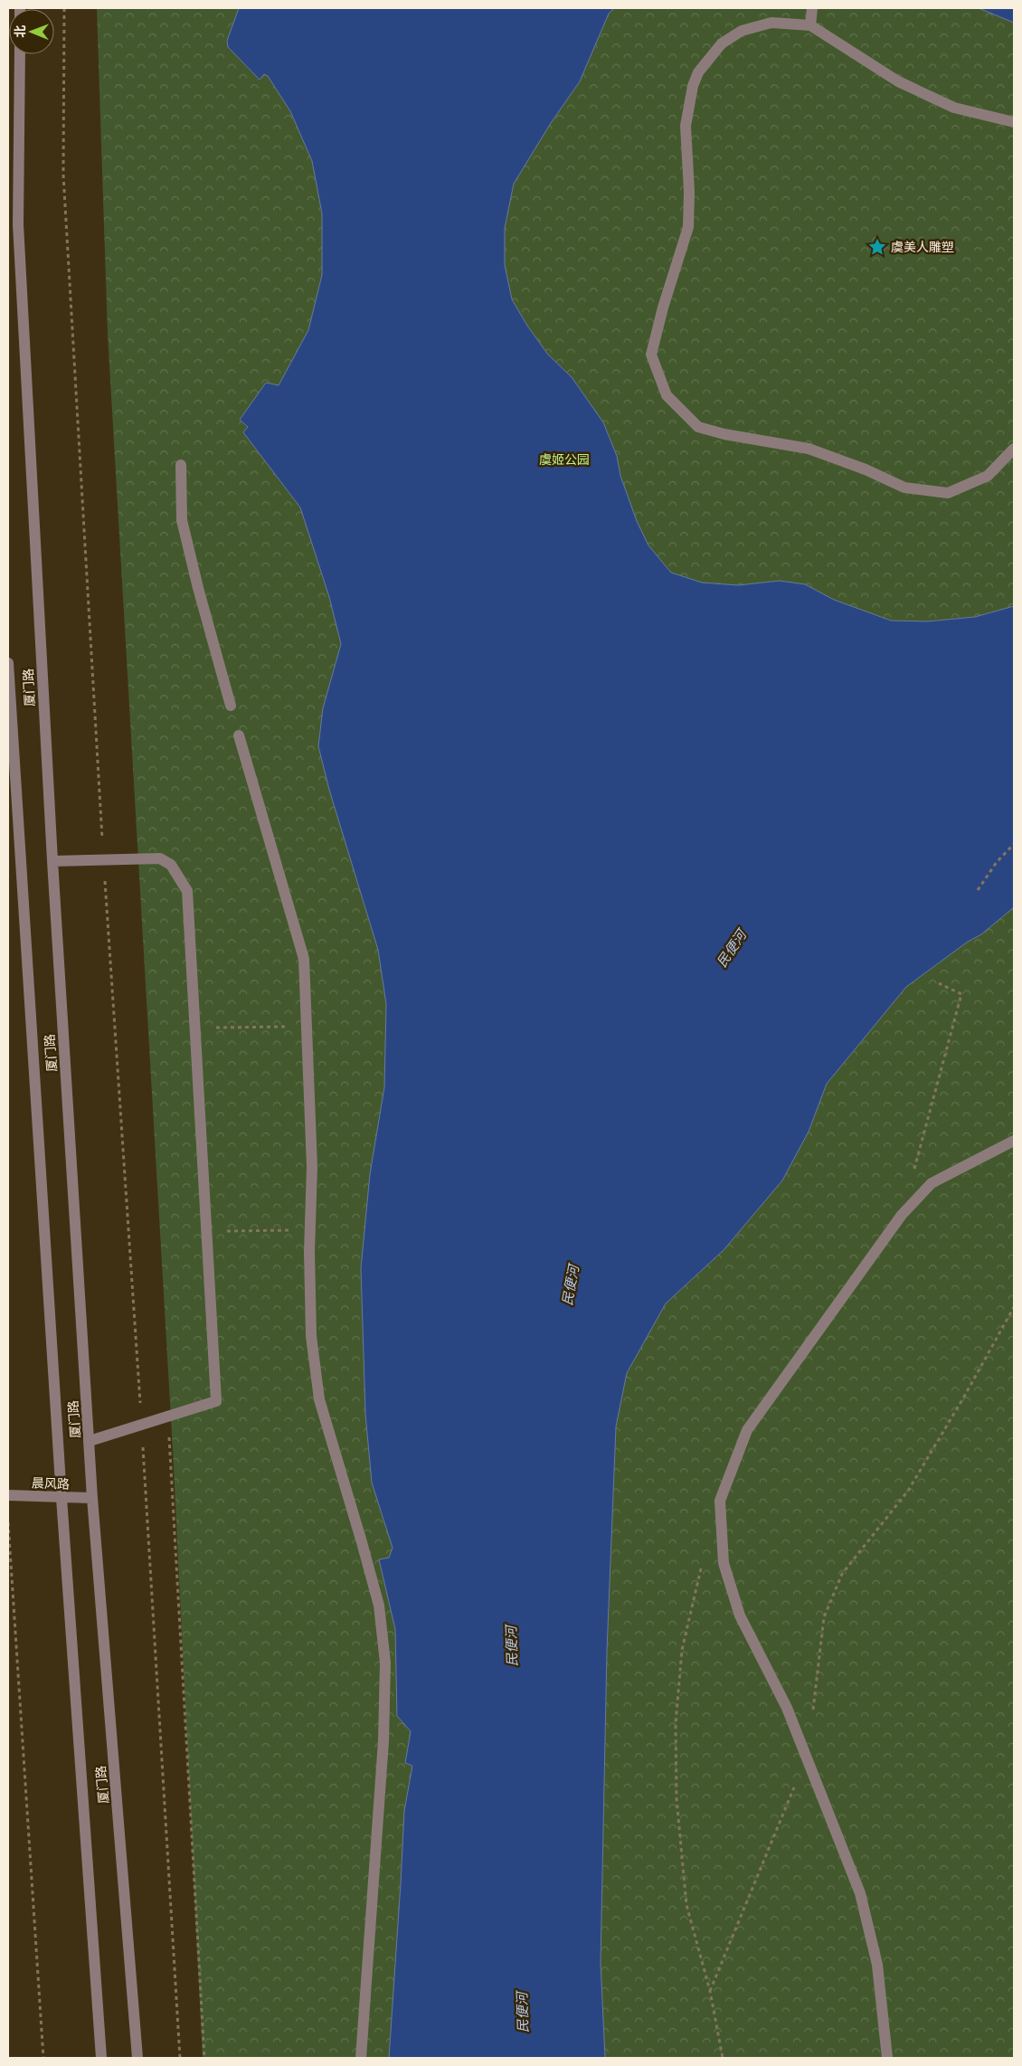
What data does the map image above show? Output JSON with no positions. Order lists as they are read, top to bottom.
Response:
{
  "streets": {
    "street": ["厦门路", "晨风路"]
  },
  "crossings": [
    ["厦门路", "晨风路"]
  ],
  "water": ["民便河"],
  "parks": ["虞姬公园"],
  "places": {
    "place": ["虞美人雕塑"]
  },
  "north": "left"
}
